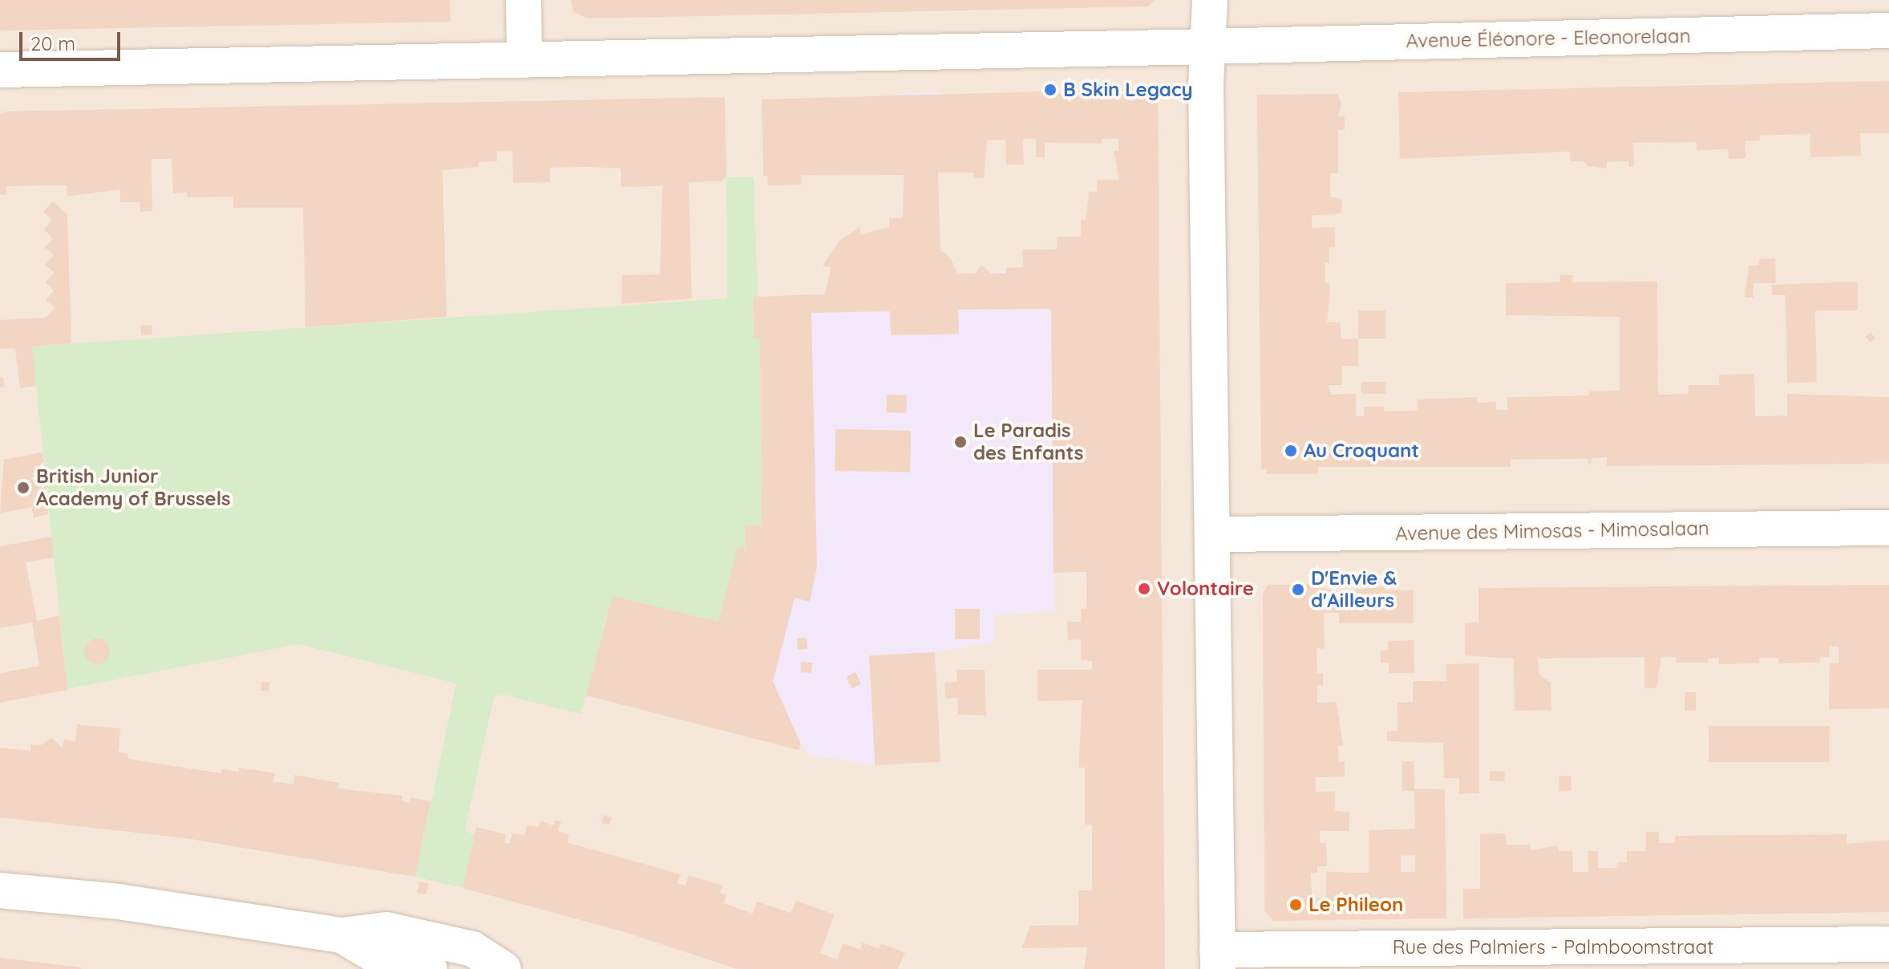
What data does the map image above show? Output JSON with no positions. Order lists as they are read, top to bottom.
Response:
{
  "streets": {
    "street": ["Avenue Éléonore - Eleonorelaan", "Avenue des Mimosas - Mimosalaan", "Rue des Palmiers - Palmboomstraat"]
  },
  "places": [
    "B Skin Legacy",
    "Le Paradis des Enfants",
    "Au Croquant",
    "British Junior Academy of Brussels",
    "Volontaire",
    "D'Envie & d'Ailleurs",
    "Le Phileon"
  ],
  "scale_bar": "20 m"
}
